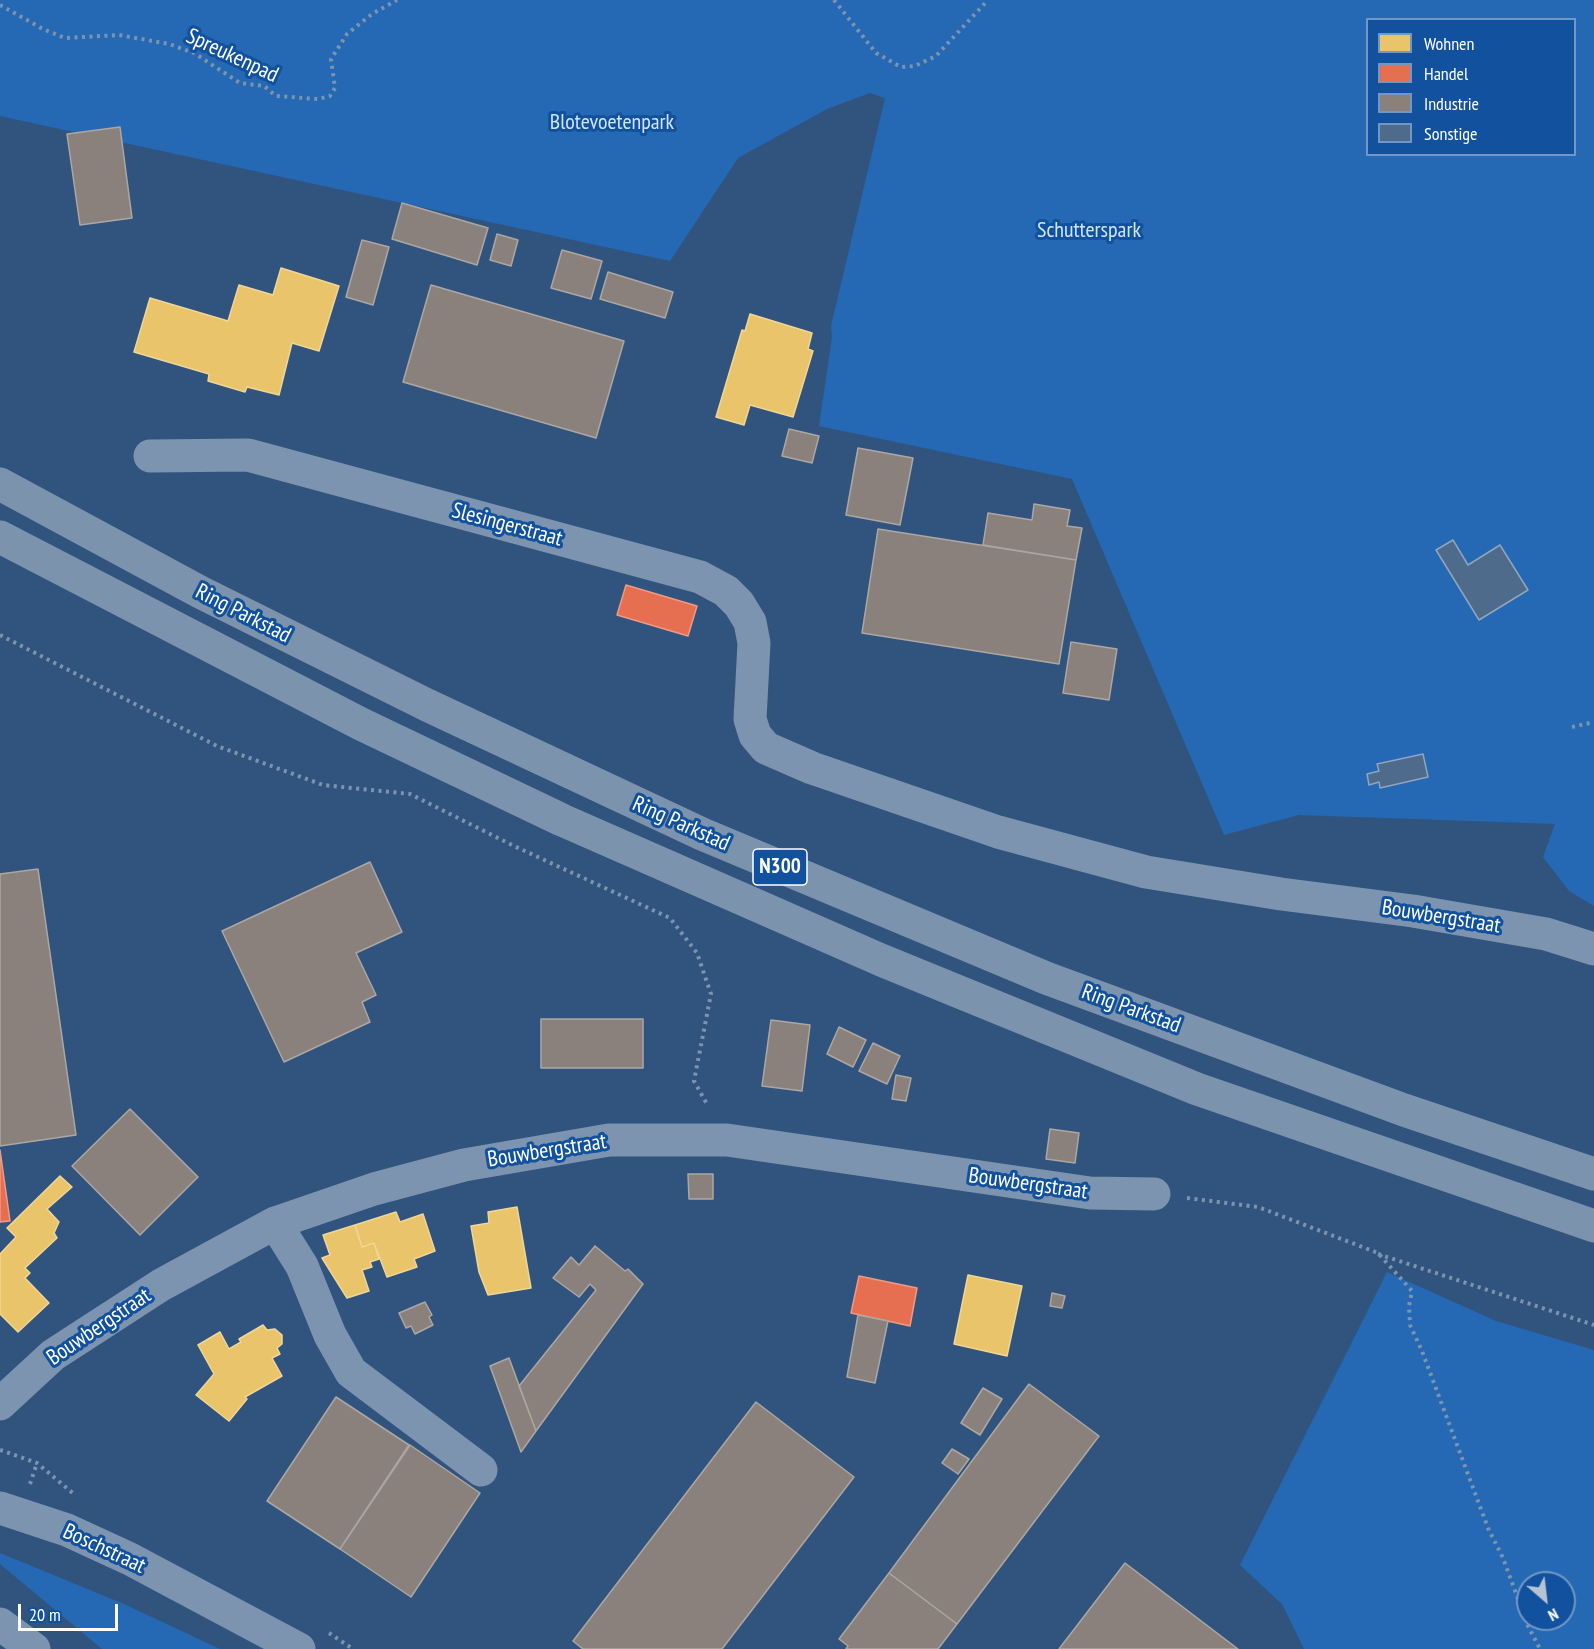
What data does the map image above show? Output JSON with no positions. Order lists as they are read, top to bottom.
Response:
{
  "streets": {
    "highway": ["Ring Parkstad", "N300"],
    "street": ["Slesingerstraat", "Bouwbergstraat", "Boschstraat"],
    "path": ["Spreukenpad"]
  },
  "crossings": [
    ["Slesingerstraat", "Bouwbergstraat"]
  ],
  "parks": ["Blotevoetenpark", "Schutterspark"],
  "legend": [
    "Wohnen",
    "Handel",
    "Industrie",
    "Sonstige"
  ],
  "scale_bar": "20 m",
  "north": "bottom right"
}
